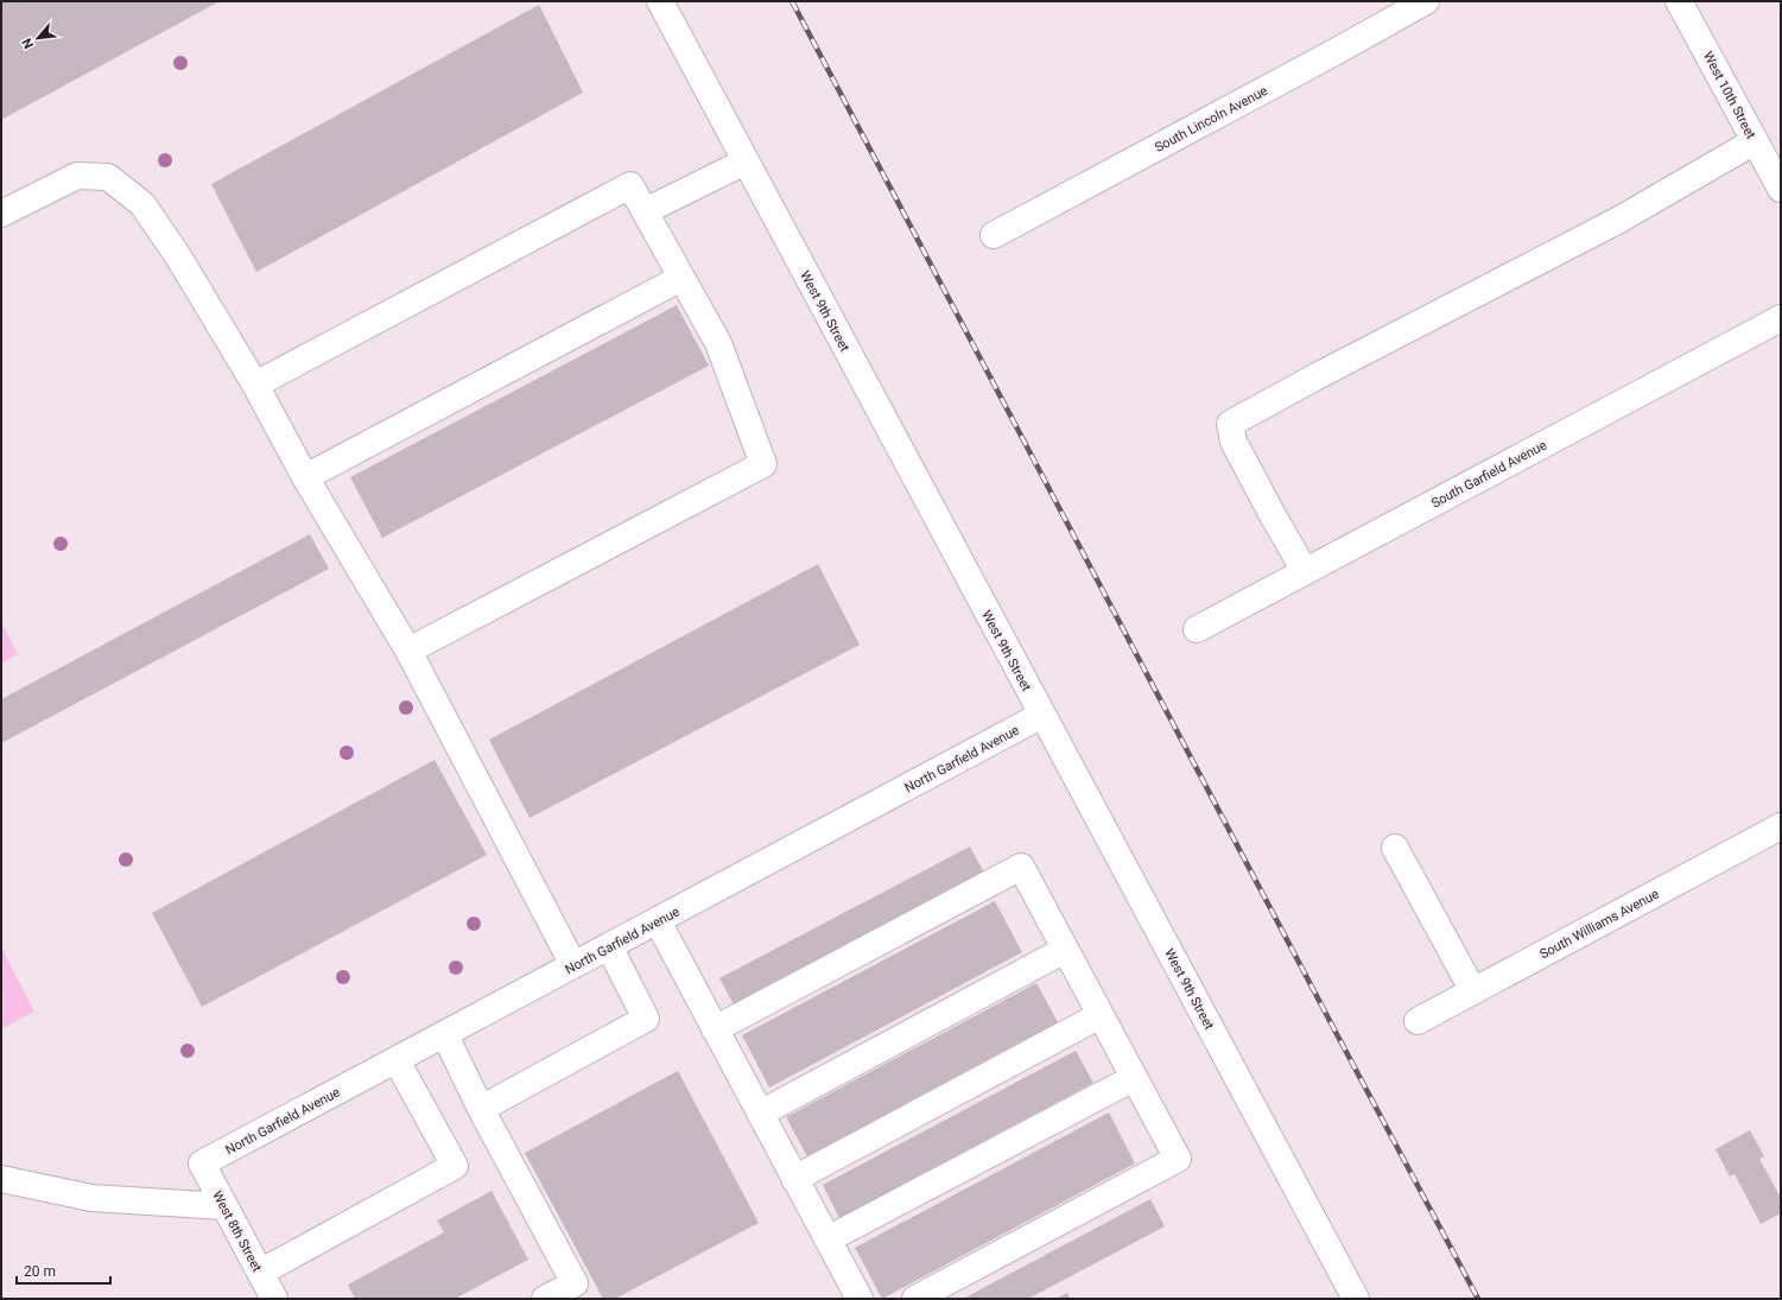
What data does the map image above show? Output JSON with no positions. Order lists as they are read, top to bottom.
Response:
{
  "streets": {
    "street": [
      "West 10th Street",
      "South Lincoln Avenue",
      "West 9th Street",
      "South Garfield Avenue",
      "North Garfield Avenue",
      "South Williams Avenue",
      "West 8th Street"
    ]
  },
  "crossings": [
    ["West 9th Street", "North Garfield Avenue"],
    ["North Garfield Avenue", "West 8th Street"]
  ],
  "scale_bar": "20 m",
  "north": "bottom left"
}
